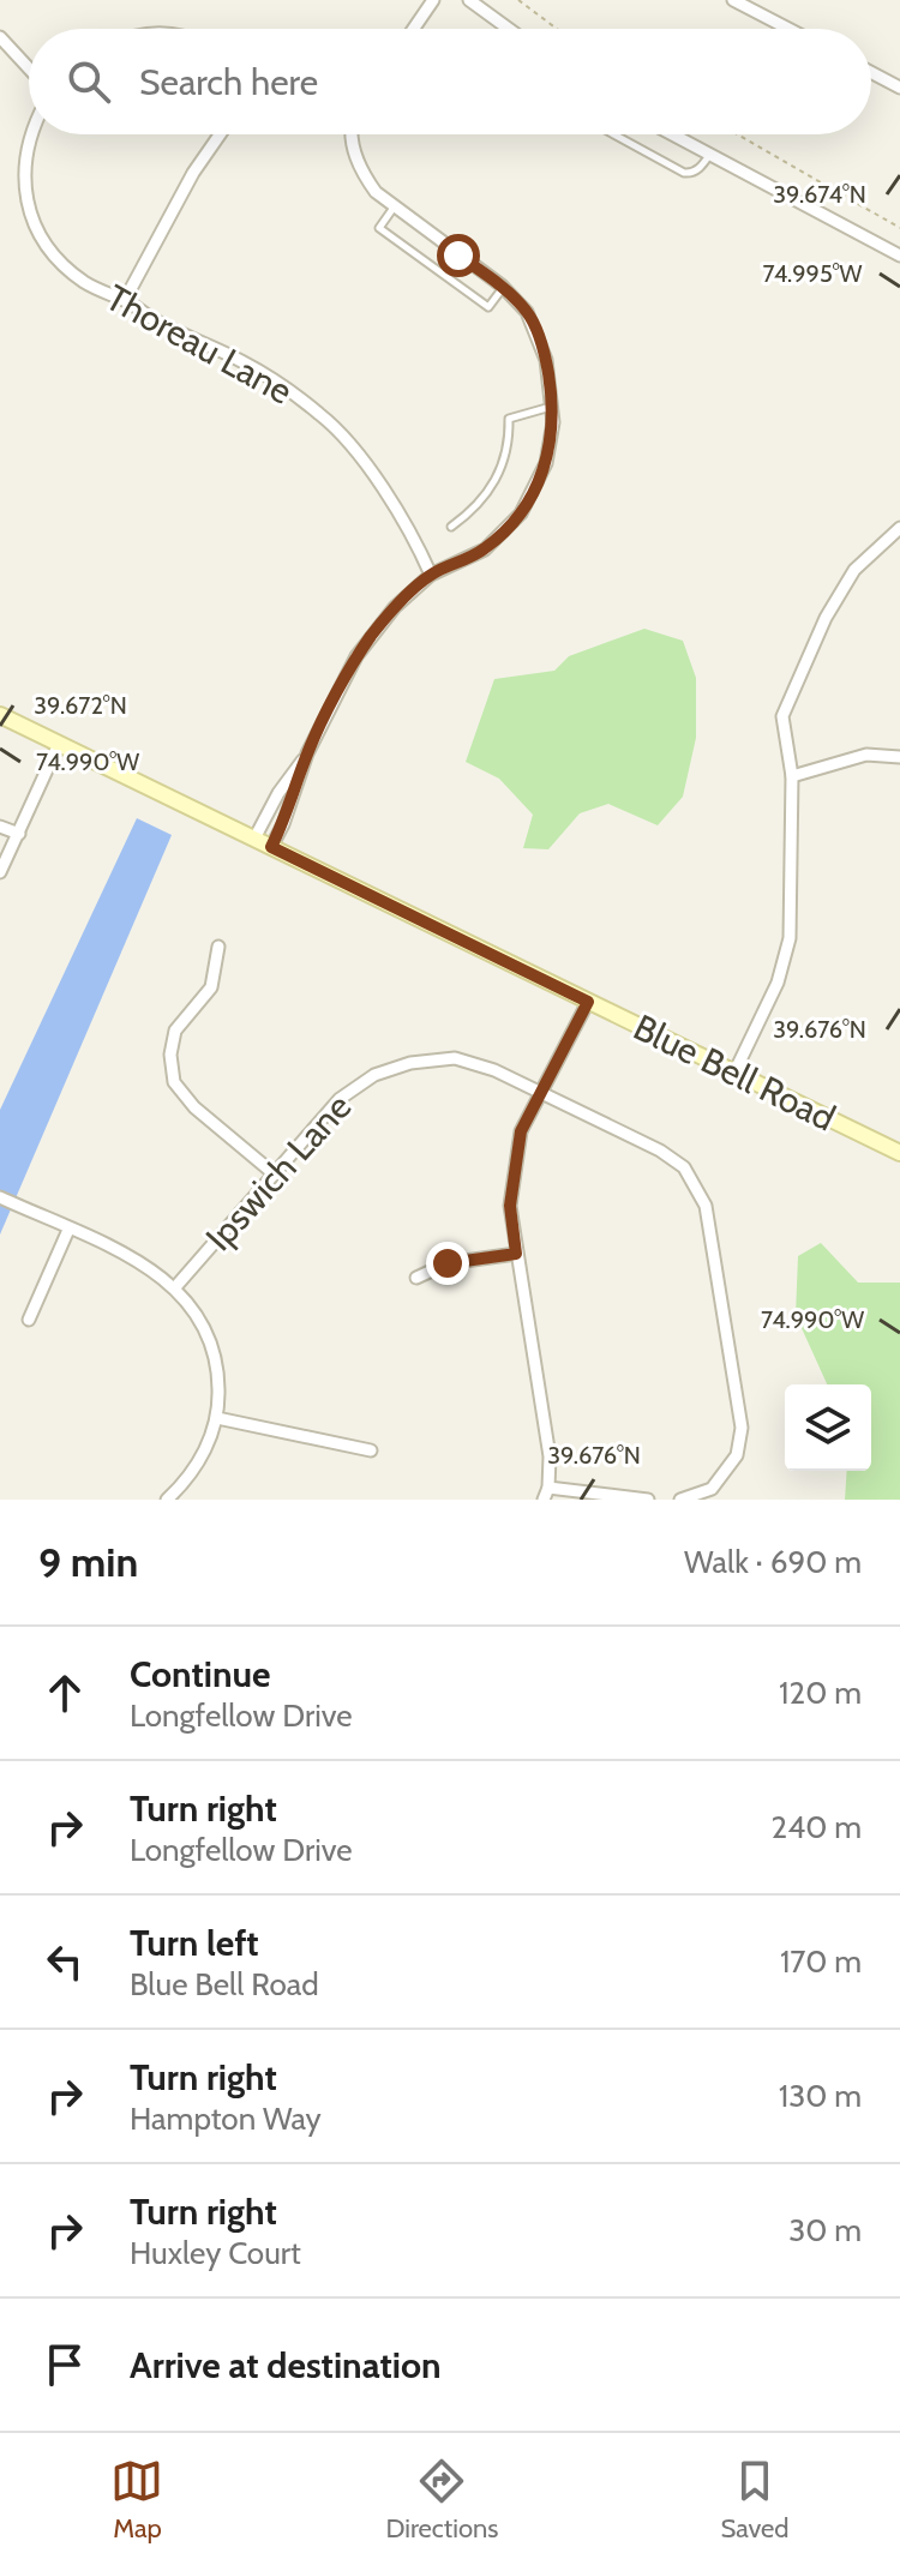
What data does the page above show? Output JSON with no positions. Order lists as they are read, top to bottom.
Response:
{
  "streets": {
    "street": ["Thoreau Lane", "Blue Bell Road", "Ipswich Lane"]
  },
  "page": {
    "search": "Search here",
    "heading": ["9 min", "Walk · 690 m"],
    "list": [
      ["Continue", "Longfellow Drive", "120 m"],
      ["Turn right", "Longfellow Drive", "240 m"],
      ["Turn left", "Blue Bell Road", "170 m"],
      ["Turn right", "Hampton Way", "130 m"],
      ["Turn right", "Huxley Court", "30 m"],
      "Arrive at destination"
    ],
    "nav": ["Map", "Directions", "Saved"]
  },
  "coordinates": [
    "39.674°N",
    "74.995°W",
    "39.672°N",
    "74.990°W",
    "39.676°N"
  ]
}
